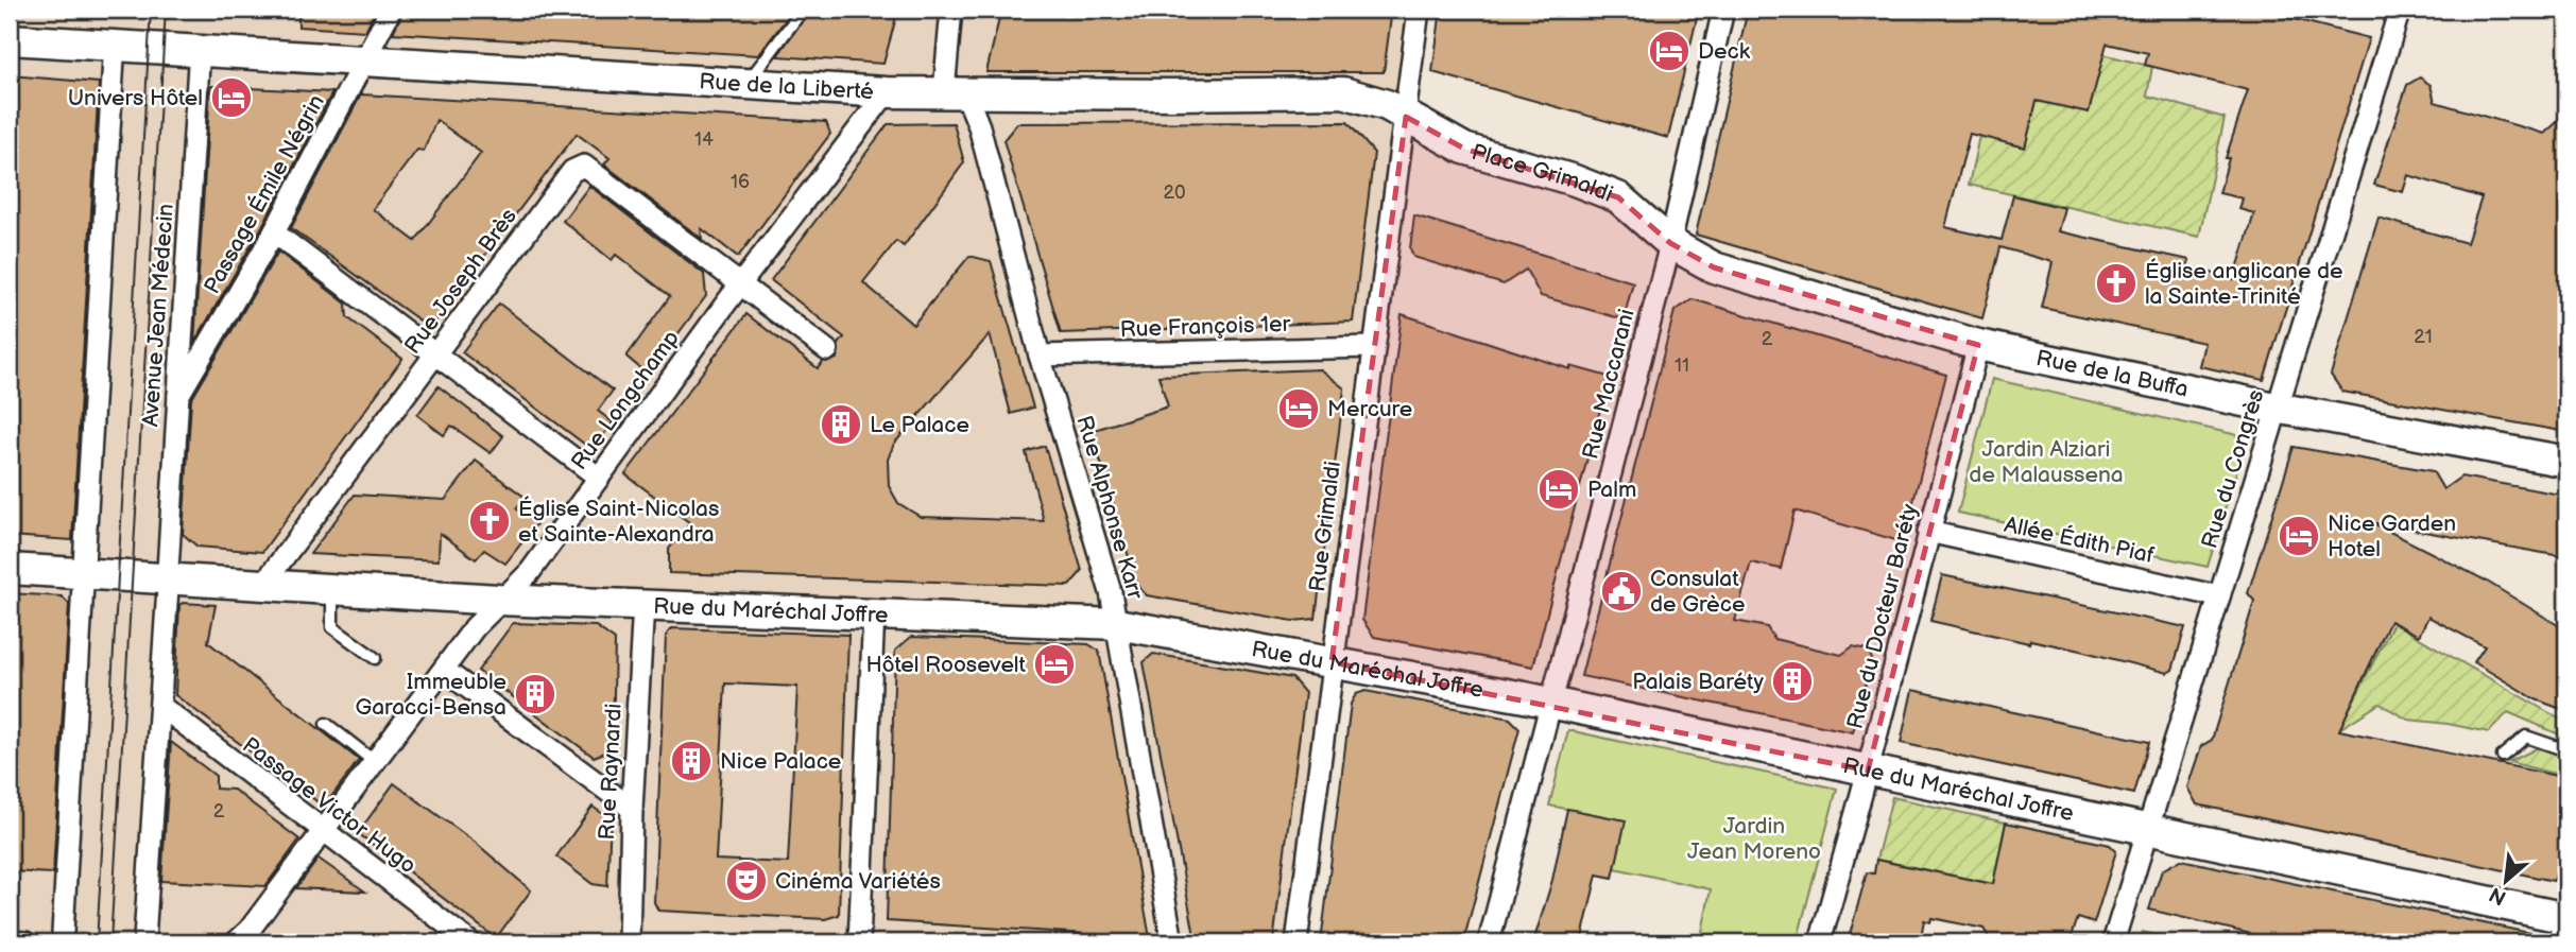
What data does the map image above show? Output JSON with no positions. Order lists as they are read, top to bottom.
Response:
{
  "streets": {
    "street": [
      "Rue de la Liberté",
      "Place Grimaldi",
      "Passage Émile Négrin",
      "Rue Joseph Brès",
      "Avenue Jean Médecin",
      "Rue François 1er",
      "Rue de la Buffa",
      "Rue Maccarani",
      "Rue Longchamp",
      "Rue du Congrès",
      "Rue Alphonse Karr",
      "Rue Grimaldi",
      "Allée Édith Piaf",
      "Rue du Maréchal Joffre",
      "Rue du Docteur Baréty",
      "Rue Raynardi",
      "Passage Victor Hugo"
    ]
  },
  "crossings": [
    ["Rue de la Liberté", "Place Grimaldi"],
    ["Rue de la Liberté", "Passage Émile Négrin"],
    ["Rue de la Liberté", "Rue Longchamp"],
    ["Rue de la Liberté", "Rue Alphonse Karr"],
    ["Rue de la Liberté", "Rue Grimaldi"],
    ["Place Grimaldi", "Rue de la Buffa"],
    ["Place Grimaldi", "Rue Maccarani"],
    ["Place Grimaldi", "Rue Grimaldi"],
    ["Passage Émile Négrin", "Avenue Jean Médecin"],
    ["Rue Joseph Brès", "Rue Longchamp"],
    ["Rue Joseph Brès", "Rue du Maréchal Joffre"],
    ["Avenue Jean Médecin", "Rue du Maréchal Joffre"],
    ["Avenue Jean Médecin", "Passage Victor Hugo"],
    ["Rue François 1er", "Rue Alphonse Karr"],
    ["Rue François 1er", "Rue Grimaldi"],
    ["Rue de la Buffa", "Rue Maccarani"],
    ["Rue de la Buffa", "Rue du Congrès"],
    ["Rue de la Buffa", "Rue du Docteur Baréty"],
    ["Rue Maccarani", "Rue du Maréchal Joffre"],
    ["Rue Longchamp", "Rue du Maréchal Joffre"],
    ["Rue Longchamp", "Passage Victor Hugo"],
    ["Rue du Congrès", "Allée Édith Piaf"],
    ["Rue du Congrès", "Rue du Maréchal Joffre"],
    ["Rue Alphonse Karr", "Rue du Maréchal Joffre"],
    ["Rue Grimaldi", "Rue du Maréchal Joffre"],
    ["Allée Édith Piaf", "Rue du Docteur Baréty"],
    ["Rue du Maréchal Joffre", "Rue du Docteur Baréty"],
    ["Rue du Maréchal Joffre", "Rue Raynardi"]
  ],
  "parks": ["Jardin Alziari de Malaussena", "Jardin Jean Moreno"],
  "places": {
    "hotel": [
      "Deck",
      "Univers Hôtel",
      "Mercure",
      "Palm",
      "Nice Garden Hotel",
      "Hôtel Roosevelt"
    ],
    "church": ["Église anglicane de la Sainte-Trinité", "Église Saint-Nicolas et Sainte-Alexandra"],
    "building": [
      "Le Palace",
      "Palais Baréty",
      "Immeuble Garacci-Bensa",
      "Nice Palace"
    ],
    "public building": ["Consulat de Grèce"],
    "theatre": ["Cinéma Variétés"]
  },
  "house_numbers": [
    "14",
    "16",
    "20",
    "21",
    "2",
    "11",
    "2"
  ],
  "north": "bottom left"
}
